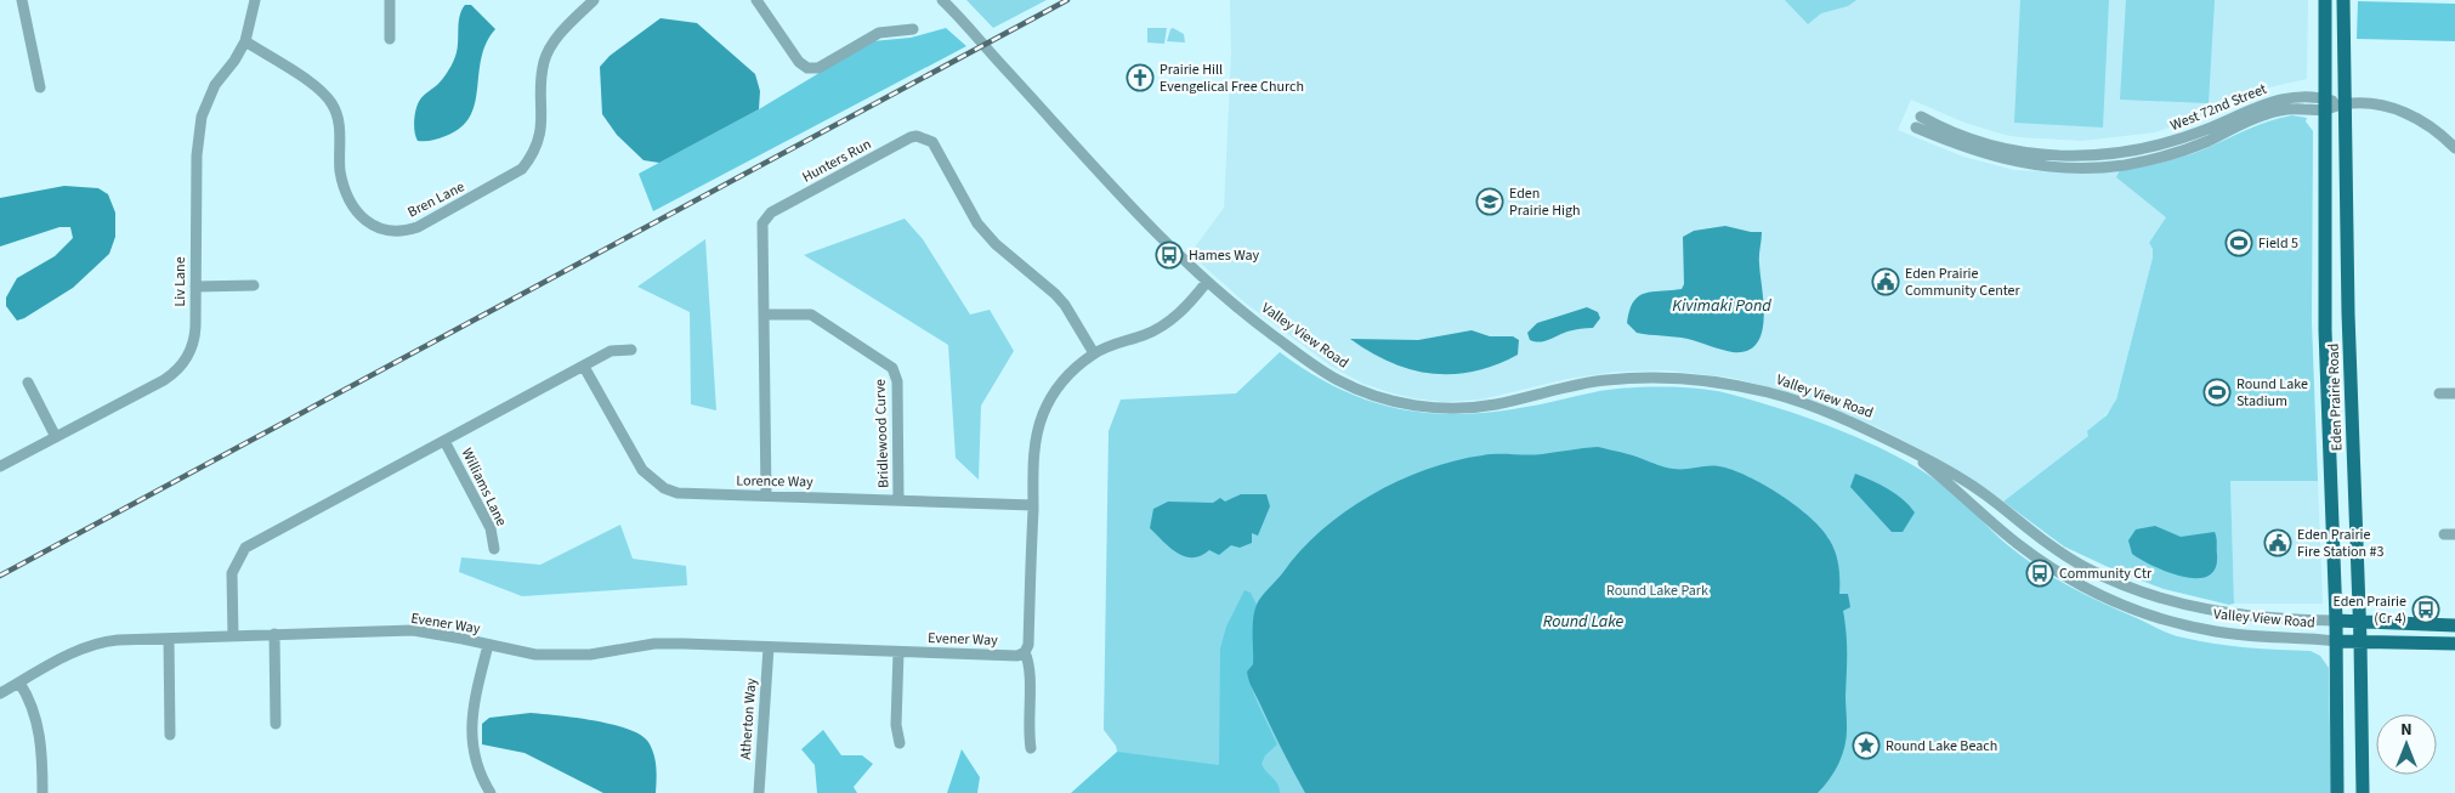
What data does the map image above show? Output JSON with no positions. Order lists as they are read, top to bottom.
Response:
{
  "streets": {
    "main road": ["Valley View Road", "Eden Prairie Road"],
    "street": [
      "West 72nd Street",
      "Hunters Run",
      "Bren Lane",
      "Liv Lane",
      "Bridlewood Curve",
      "Lorence Way",
      "Williams Lane",
      "Evener Way",
      "Atherton Way"
    ]
  },
  "crossings": [
    ["West 72nd Street", "Eden Prairie Road"],
    ["Hunters Run", "Bridlewood Curve"],
    ["Hunters Run", "Lorence Way"],
    ["Bren Lane", "Liv Lane"],
    ["Valley View Road", "Eden Prairie Road"],
    ["Bridlewood Curve", "Lorence Way"],
    ["Evener Way", "Atherton Way"]
  ],
  "water": ["Kivimaki Pond", "Round Lake"],
  "parks": ["Round Lake Park"],
  "places": {
    "church": ["Prairie Hill Evengelical Free Church"],
    "school or university": ["Eden Prairie High"],
    "sports": ["Field 5", "Round Lake Stadium"],
    "bus stop": ["Hames Way", "Community Ctr", "Eden Prairie (Cr 4)"],
    "public building": ["Eden Prairie Community Center", "Eden Prairie Fire Station #3"],
    "place": ["Round Lake Beach"]
  },
  "north": "top"
}
